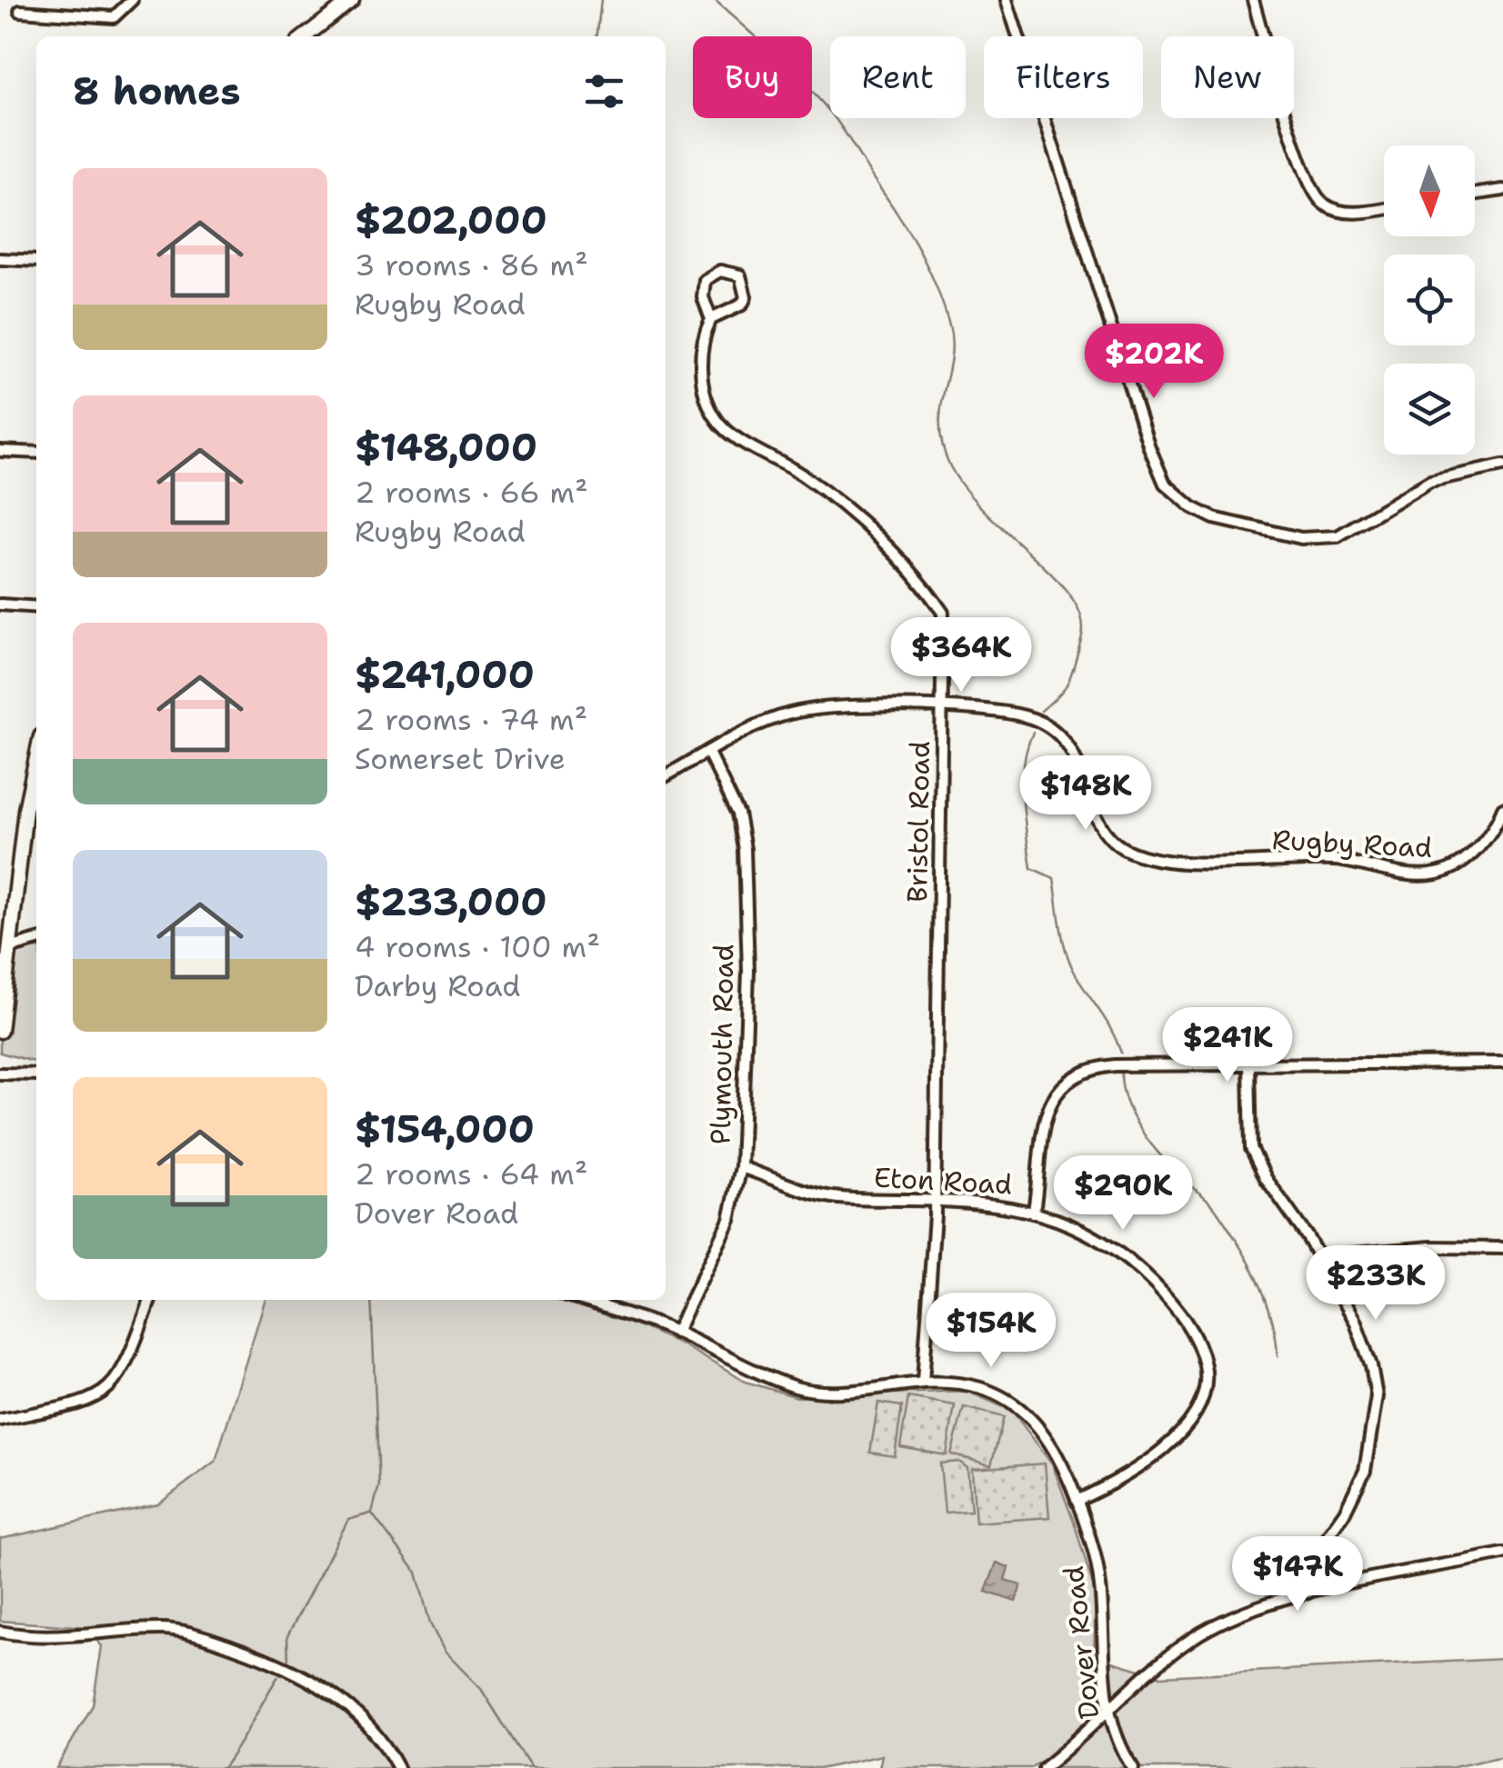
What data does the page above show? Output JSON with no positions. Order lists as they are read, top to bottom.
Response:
{
  "streets": {
    "street": [
      "Bristol Road",
      "Rugby Road",
      "Plymouth Road",
      "Eton Road",
      "Dover Road"
    ]
  },
  "crossings": [
    ["Bristol Road", "Rugby Road"],
    ["Bristol Road", "Eton Road"],
    ["Bristol Road", "Dover Road"],
    ["Rugby Road", "Plymouth Road"],
    ["Plymouth Road", "Eton Road"],
    ["Plymouth Road", "Dover Road"],
    ["Eton Road", "Dover Road"]
  ],
  "north": "bottom",
  "page": {
    "chip": [
      "Buy",
      "Rent",
      "Filters",
      "New"
    ],
    "heading": "8 homes",
    "list": [
      {
        "name": "$202,000",
        "note": "3 rooms · 86 m² · Rugby Road"
      },
      {
        "name": "$148,000",
        "note": "2 rooms · 66 m² · Rugby Road"
      },
      {
        "name": "$241,000",
        "note": "2 rooms · 74 m² · Somerset Drive"
      },
      {
        "name": "$233,000",
        "note": "4 rooms · 100 m² · Darby Road"
      },
      {
        "name": "$154,000",
        "note": "2 rooms · 64 m² · Dover Road"
      }
    ],
    "price": [
      "$202K",
      "$364K",
      "$148K",
      "$241K",
      "$290K",
      "$233K",
      "$154K",
      "$147K"
    ]
  }
}
